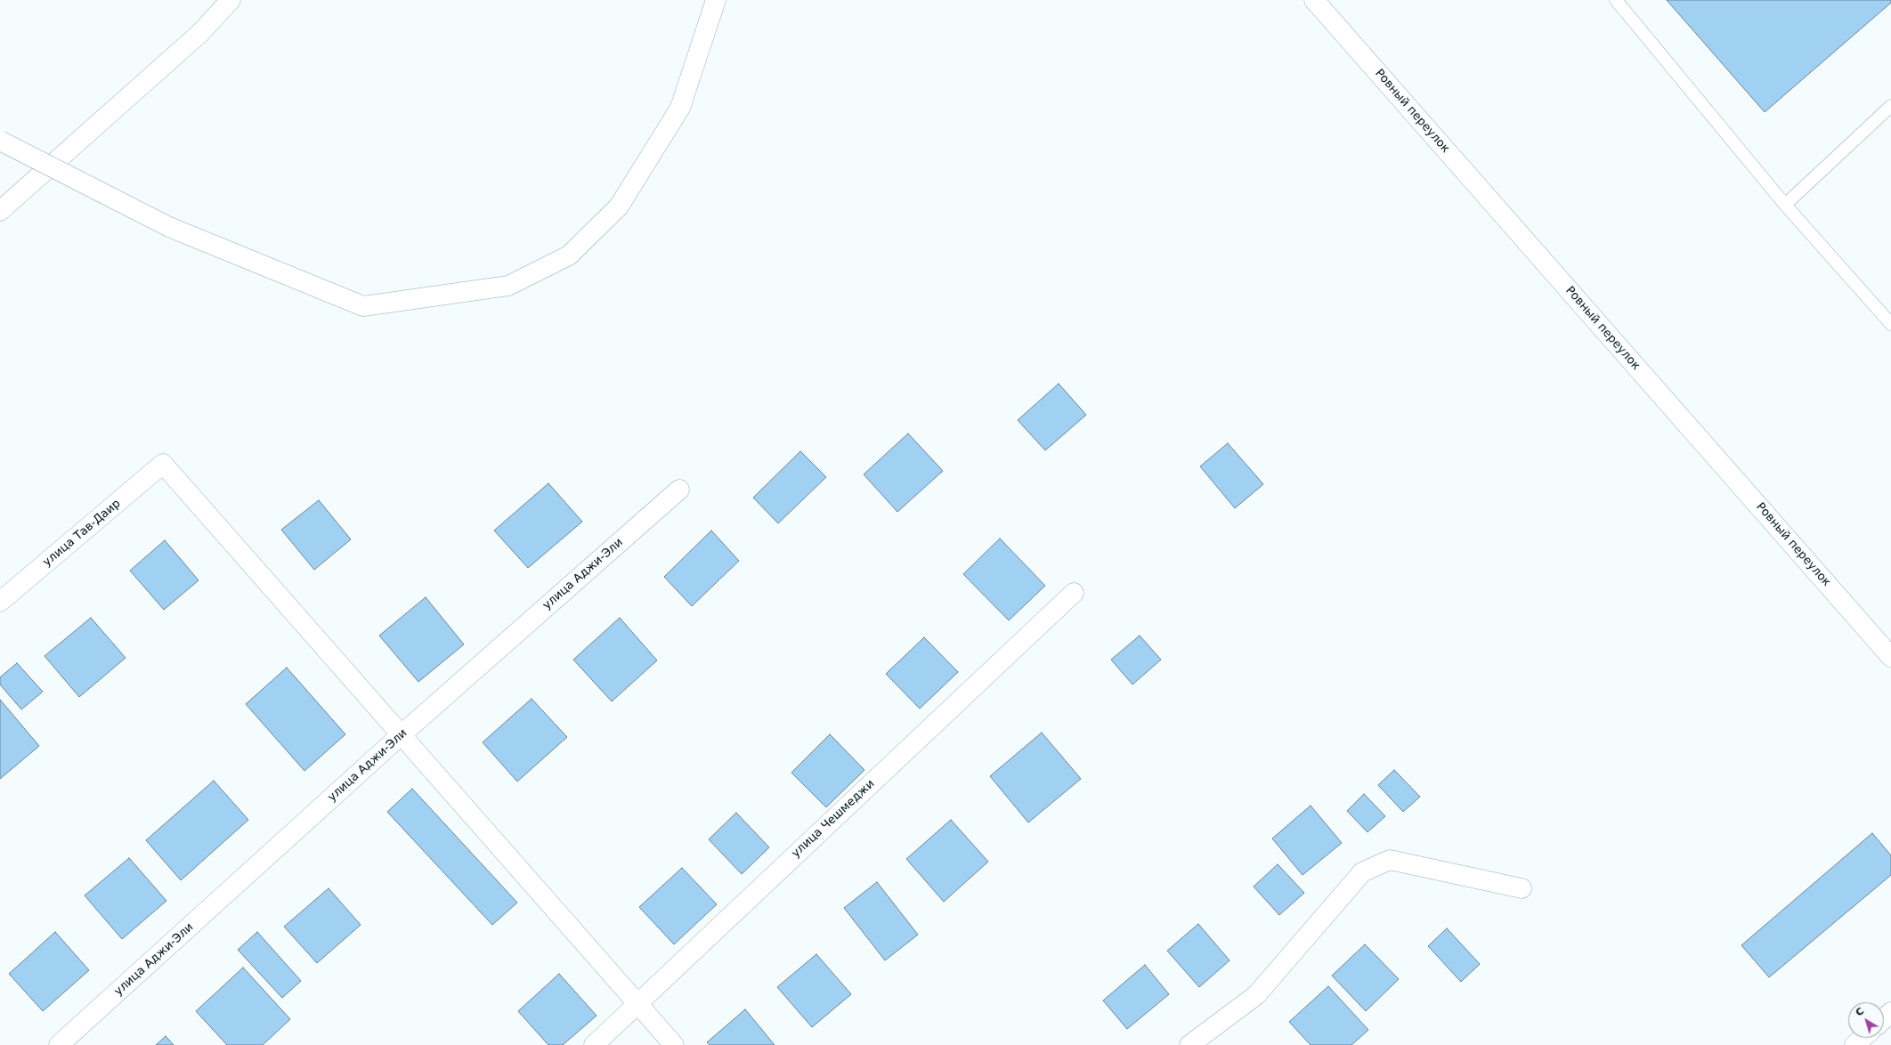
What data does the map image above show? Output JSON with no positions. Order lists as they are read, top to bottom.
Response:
{
  "streets": {
    "street": [
      "Ровный переулок",
      "улица Тав-Даир",
      "улица Аджи-Эли",
      "улица Чешмеджи"
    ]
  },
  "crossings": [
    ["улица Тав-Даир", "улица Аджи-Эли"]
  ],
  "north": "top left"
}
